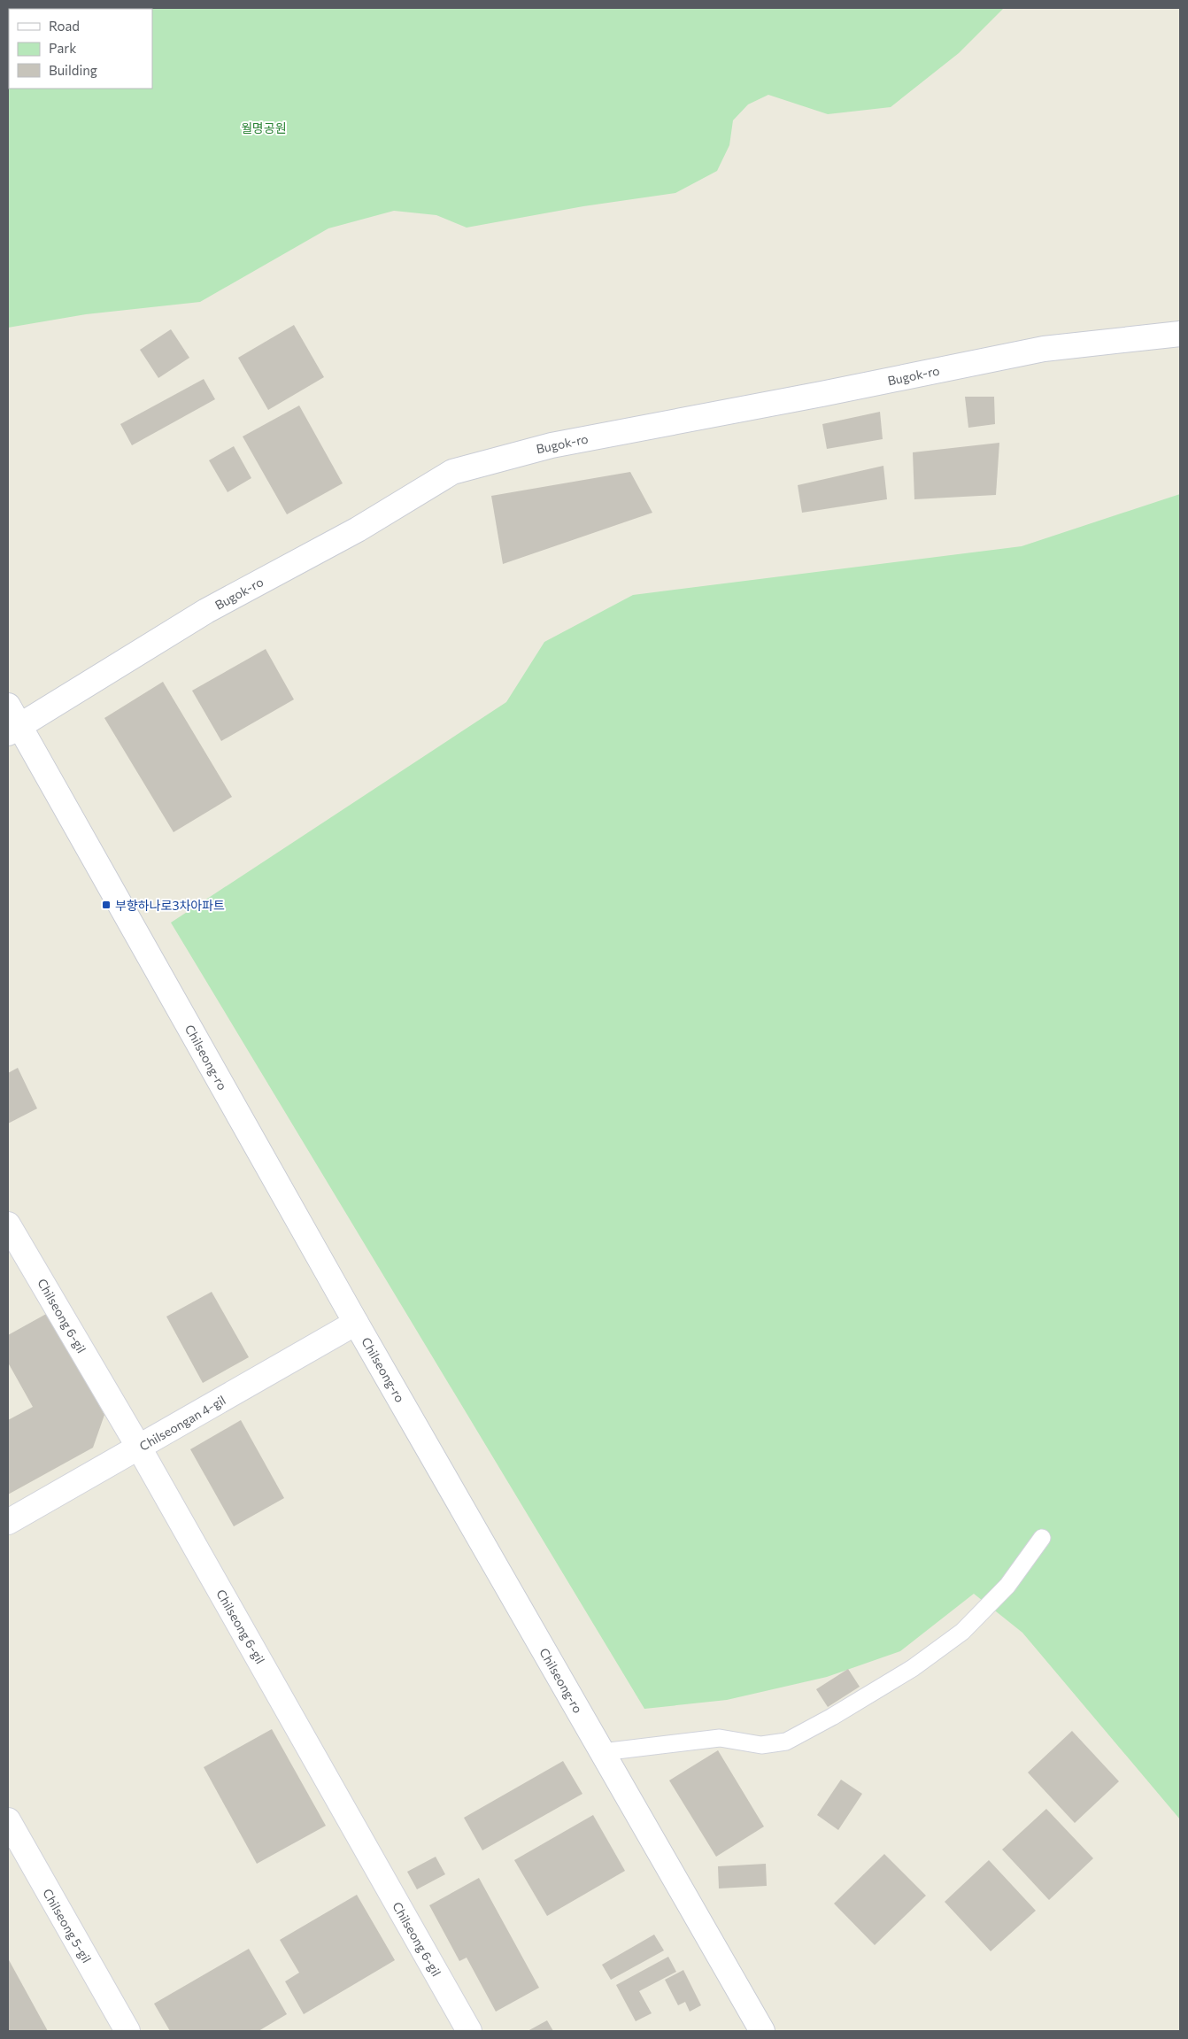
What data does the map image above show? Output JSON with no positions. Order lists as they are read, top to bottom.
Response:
{
  "streets": {
    "street": [
      "Bugok-ro",
      "Chilseong-ro",
      "Chilseong 6-gil",
      "Chilseongan 4-gil",
      "Chilseong 5-gil"
    ]
  },
  "crossings": [
    ["Bugok-ro", "Chilseong-ro"],
    ["Chilseong-ro", "Chilseongan 4-gil"],
    ["Chilseong 6-gil", "Chilseongan 4-gil"]
  ],
  "parks": ["월명공원"],
  "places": {
    "transit": ["부향하나로3차아파트"]
  },
  "legend": ["Road", "Park", "Building"]
}
